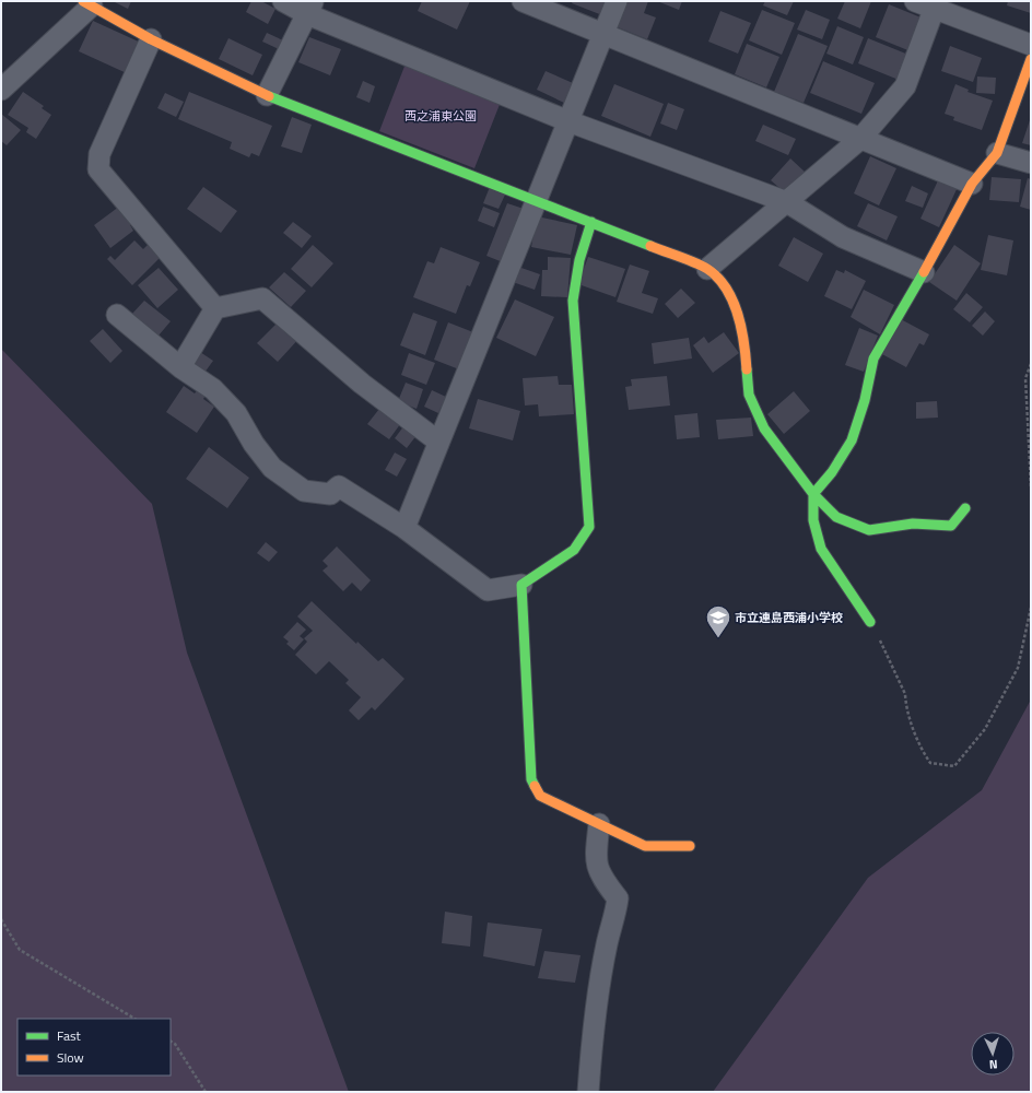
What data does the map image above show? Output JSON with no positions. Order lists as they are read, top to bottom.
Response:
{
  "parks": ["西之浦東公園"],
  "places": {
    "school or university": ["市立連島西浦小学校"]
  },
  "legend": ["Fast", "Slow"],
  "north": "bottom"
}
